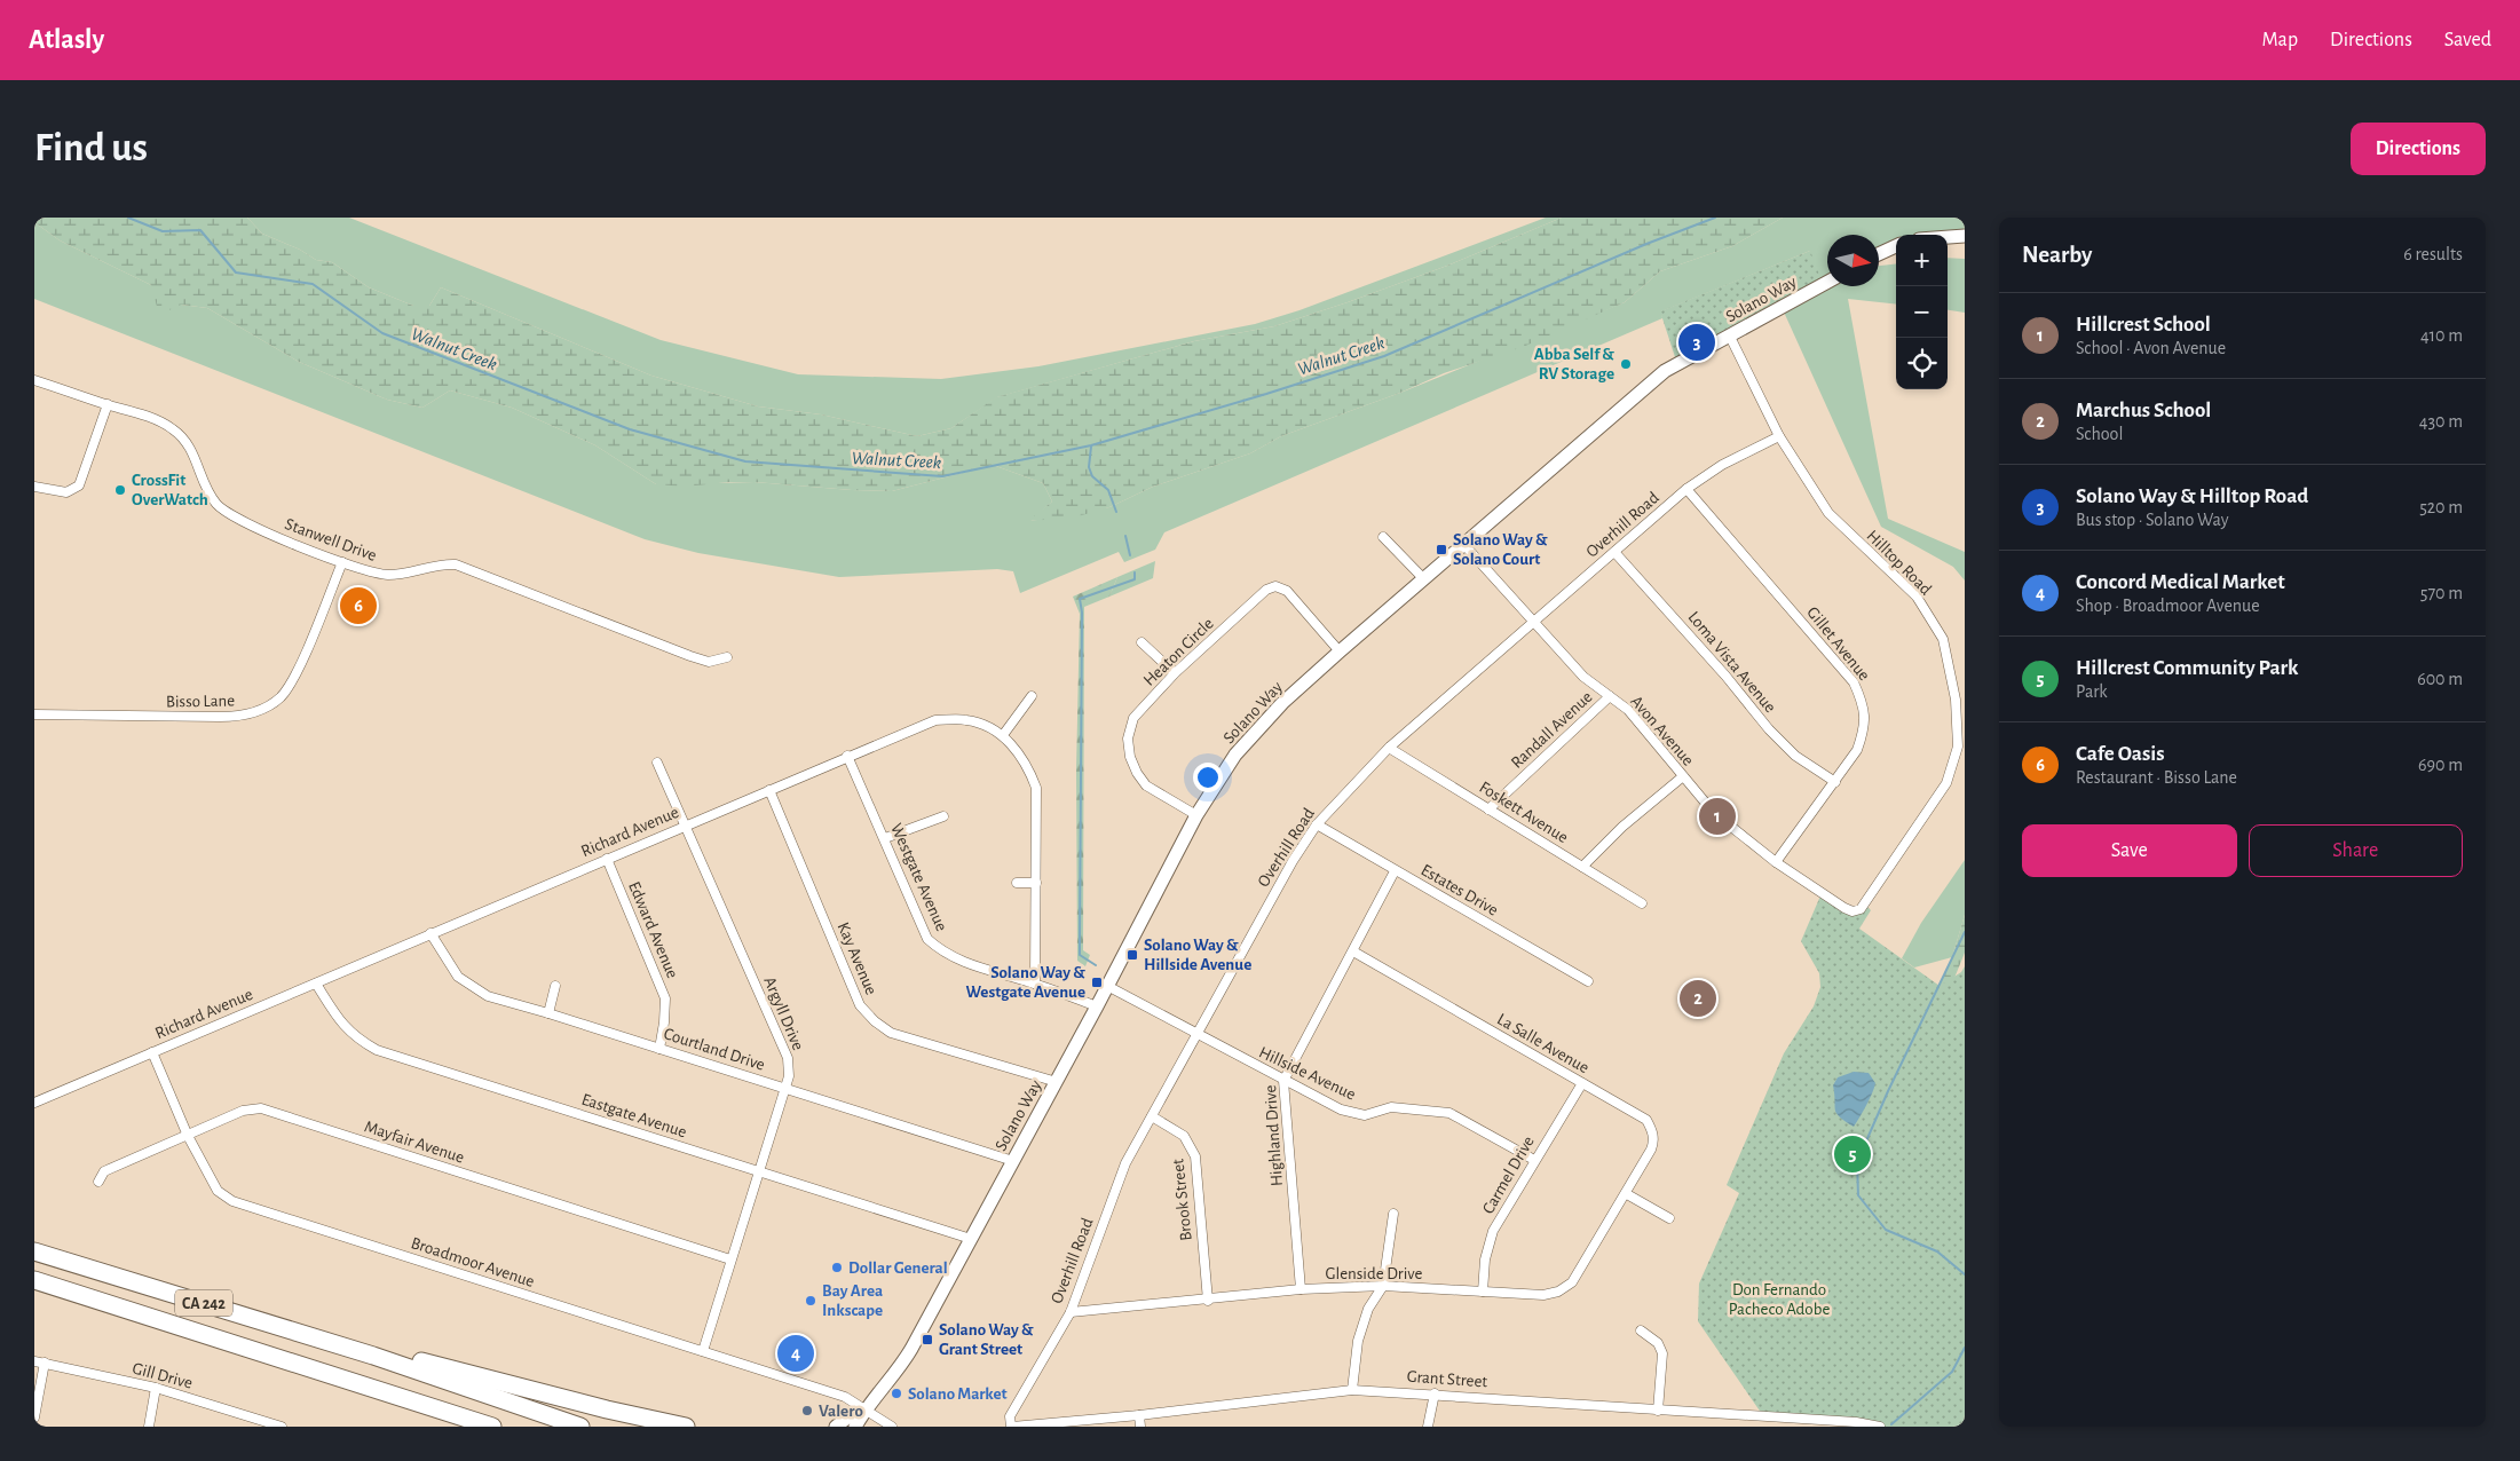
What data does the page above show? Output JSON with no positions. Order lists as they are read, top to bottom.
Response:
{
  "streets": {
    "highway": ["CA 242"],
    "street": [
      "Solano Way",
      "Overhill Road",
      "Stanwell Drive",
      "Hilltop Road",
      "Gillet Avenue",
      "Heaton Circle",
      "Loma Vista Avenue",
      "Bisso Lane",
      "Randall Avenue",
      "Avon Avenue",
      "Foskett Avenue",
      "Richard Avenue",
      "Westgate Avenue",
      "Estates Drive",
      "Edward Avenue",
      "Kay Avenue",
      "Argyll Drive",
      "La Salle Avenue",
      "Courtland Drive",
      "Hillside Avenue",
      "Eastgate Avenue",
      "Highland Drive",
      "Mayfair Avenue",
      "Carmel Drive",
      "Brook Street",
      "Broadmoor Avenue",
      "Glenside Drive",
      "Gill Drive",
      "Grant Street"
    ]
  },
  "crossings": [
    ["Solano Way", "Hilltop Road"],
    ["Solano Way", "Heaton Circle"],
    ["Solano Way", "Avon Avenue"],
    ["Solano Way", "Westgate Avenue"],
    ["Solano Way", "Kay Avenue"],
    ["Solano Way", "Courtland Drive"],
    ["Solano Way", "Hillside Avenue"],
    ["Solano Way", "Eastgate Avenue"],
    ["Solano Way", "Broadmoor Avenue"],
    ["Overhill Road", "Hilltop Road"],
    ["Overhill Road", "Gillet Avenue"],
    ["Overhill Road", "Loma Vista Avenue"],
    ["Overhill Road", "Avon Avenue"],
    ["Overhill Road", "Foskett Avenue"],
    ["Overhill Road", "Estates Drive"],
    ["Overhill Road", "Hillside Avenue"],
    ["Overhill Road", "Brook Street"],
    ["Overhill Road", "Glenside Drive"],
    ["Overhill Road", "Grant Street"],
    ["Stanwell Drive", "Bisso Lane"],
    ["Hilltop Road", "Avon Avenue"],
    ["Gillet Avenue", "Loma Vista Avenue"],
    ["Gillet Avenue", "Avon Avenue"],
    ["Randall Avenue", "Avon Avenue"],
    ["Randall Avenue", "Foskett Avenue"],
    ["Richard Avenue", "Westgate Avenue"],
    ["Richard Avenue", "Edward Avenue"],
    ["Richard Avenue", "Kay Avenue"],
    ["Richard Avenue", "Argyll Drive"],
    ["Richard Avenue", "Courtland Drive"],
    ["Richard Avenue", "Eastgate Avenue"],
    ["Richard Avenue", "Broadmoor Avenue"],
    ["Estates Drive", "Highland Drive"],
    ["Edward Avenue", "Courtland Drive"],
    ["Argyll Drive", "Courtland Drive"],
    ["Argyll Drive", "Eastgate Avenue"],
    ["Argyll Drive", "Mayfair Avenue"],
    ["Argyll Drive", "Broadmoor Avenue"],
    ["La Salle Avenue", "Highland Drive"],
    ["La Salle Avenue", "Carmel Drive"],
    ["La Salle Avenue", "Glenside Drive"],
    ["Hillside Avenue", "Highland Drive"],
    ["Hillside Avenue", "Carmel Drive"],
    ["Highland Drive", "Glenside Drive"],
    ["Mayfair Avenue", "Broadmoor Avenue"],
    ["Carmel Drive", "Glenside Drive"],
    ["Brook Street", "Glenside Drive"]
  ],
  "water": ["Walnut Creek"],
  "parks": ["Don Fernando Pacheco Adobe"],
  "places": {
    "other": [
      "Abba Self & RV Storage",
      "CrossFit OverWatch",
      "Dollar General",
      "Bay Area Inkscape",
      "Solano Market",
      "Valero"
    ],
    "transit": [
      "Solano Way & Solano Court",
      "Solano Way & Hillside Avenue",
      "Solano Way & Westgate Avenue",
      "Solano Way & Grant Street"
    ]
  },
  "north": "right",
  "page": {
    "header": "Atlasly",
    "nav": ["Map", "Directions", "Saved"],
    "buttons": [
      "Directions",
      ["Save", "Share"]
    ],
    "title": "Find us",
    "heading": ["Nearby", "6 results"],
    "map_buttons": ["+", "−"],
    "list": [
      {
        "mark": "1",
        "name": "Hillcrest School",
        "note": "School · Avon Avenue",
        "value": "410 m"
      },
      {
        "mark": "2",
        "name": "Marchus School",
        "note": "School",
        "value": "430 m"
      },
      {
        "mark": "3",
        "name": "Solano Way & Hilltop Road",
        "note": "Bus stop · Solano Way",
        "value": "520 m"
      },
      {
        "mark": "4",
        "name": "Concord Medical Market",
        "note": "Shop · Broadmoor Avenue",
        "value": "570 m"
      },
      {
        "mark": "5",
        "name": "Hillcrest Community Park",
        "note": "Park",
        "value": "600 m"
      },
      {
        "mark": "6",
        "name": "Cafe Oasis",
        "note": "Restaurant · Bisso Lane",
        "value": "690 m"
      }
    ],
    "pins": [
      "3",
      "6",
      "1",
      "2",
      "5",
      "4"
    ]
  }
}
